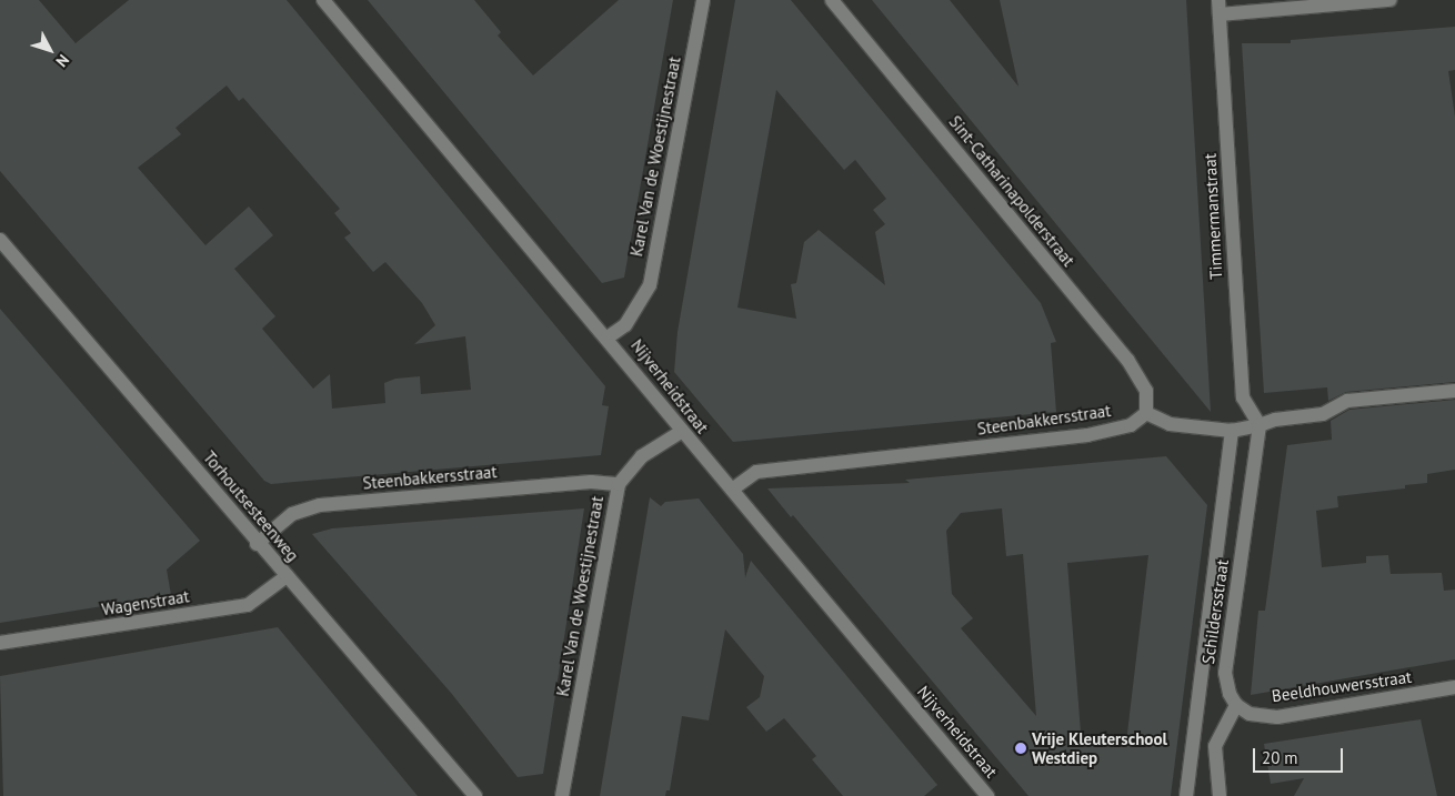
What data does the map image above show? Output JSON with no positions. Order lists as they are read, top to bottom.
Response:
{
  "streets": {
    "street": [
      "Karel Van de Woestijnestraat",
      "Sint-Catharinapolderstraat",
      "Timmermanstraat",
      "Nijverheidstraat",
      "Steenbakkersstraat",
      "Torhoutsesteenweg",
      "Wagenstraat",
      "Schildersstraat",
      "Beeldhouwersstraat"
    ]
  },
  "crossings": [
    ["Karel Van de Woestijnestraat", "Nijverheidstraat"],
    ["Karel Van de Woestijnestraat", "Steenbakkersstraat"],
    ["Sint-Catharinapolderstraat", "Steenbakkersstraat"],
    ["Timmermanstraat", "Schildersstraat"],
    ["Nijverheidstraat", "Steenbakkersstraat"],
    ["Steenbakkersstraat", "Torhoutsesteenweg"],
    ["Torhoutsesteenweg", "Wagenstraat"],
    ["Schildersstraat", "Beeldhouwersstraat"]
  ],
  "places": ["Vrije Kleuterschool Westdiep"],
  "scale_bar": "20 m",
  "north": "bottom right"
}
